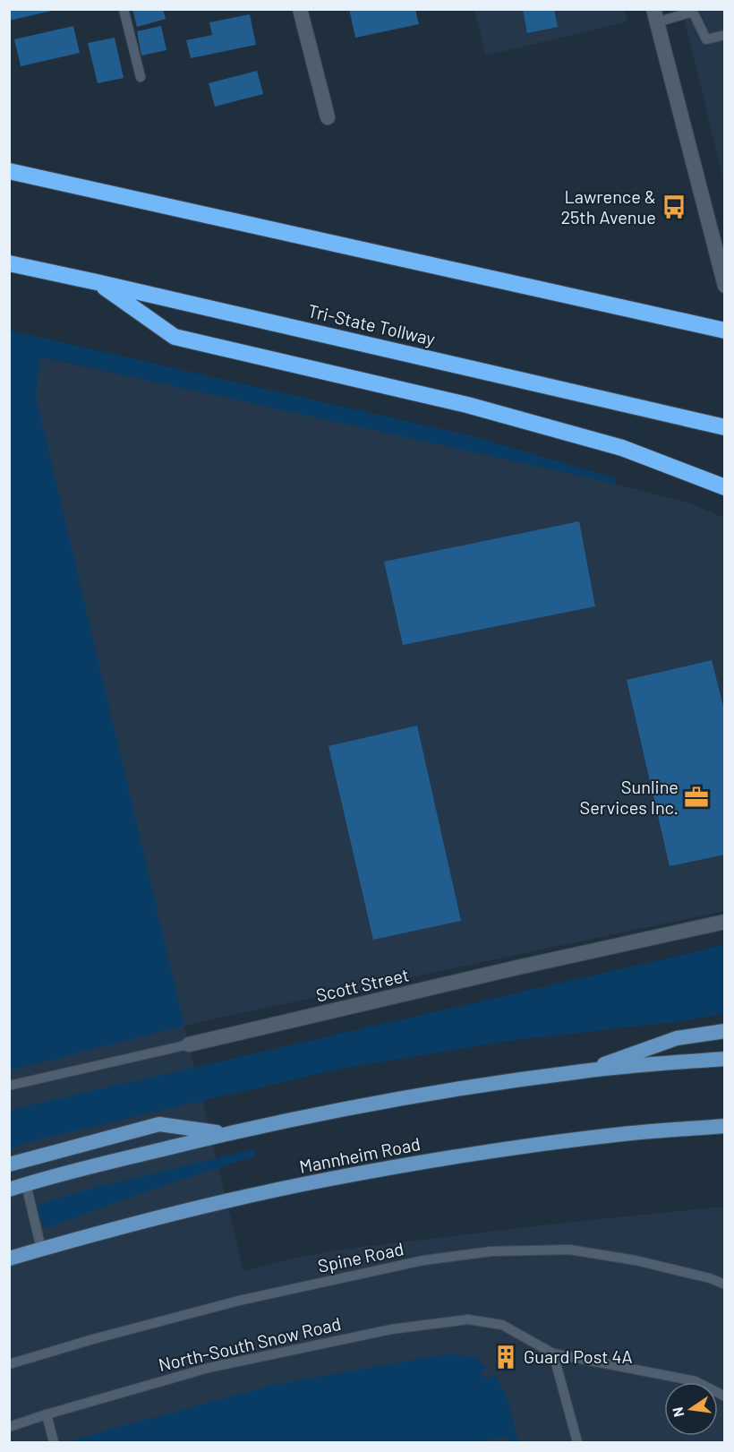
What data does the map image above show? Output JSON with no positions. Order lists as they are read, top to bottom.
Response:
{
  "streets": {
    "highway": ["Tri-State Tollway"],
    "main road": ["Mannheim Road"],
    "street": ["Scott Street"],
    "lane": ["Spine Road", "North-South Snow Road"]
  },
  "places": {
    "bus stop": ["Lawrence & 25th Avenue"],
    "office": ["Sunline Services Inc."],
    "building": ["Guard Post 4A"]
  },
  "north": "left"
}
